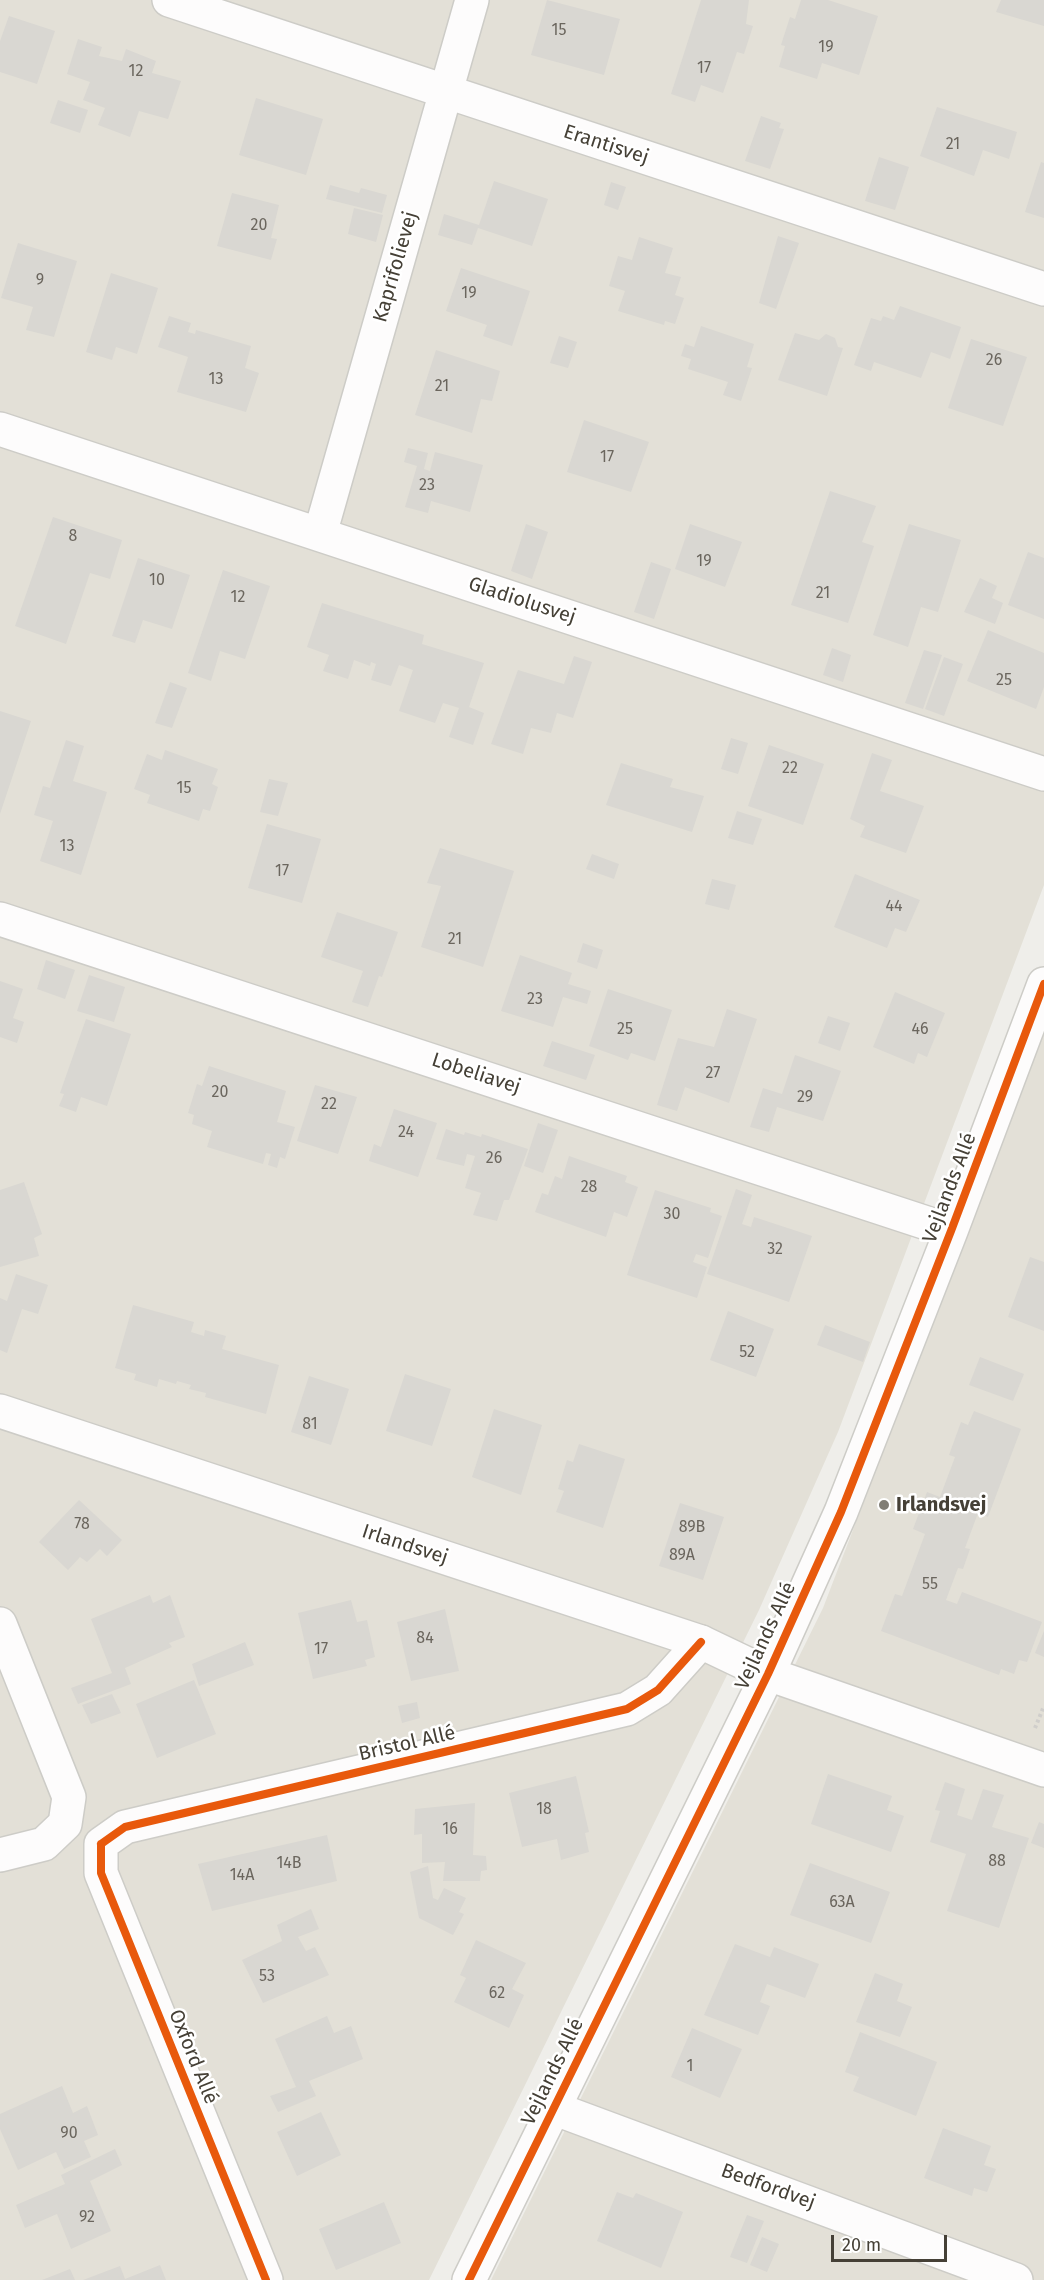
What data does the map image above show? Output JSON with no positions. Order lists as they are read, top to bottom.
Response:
{
  "streets": {
    "street": [
      "Erantisvej",
      "Kaprifolievej",
      "Gladiolusvej",
      "Lobeliavej",
      "Vejlands Allé",
      "Irlandsvej",
      "Bristol Allé",
      "Oxford Allé",
      "Bedfordvej"
    ]
  },
  "crossings": [
    ["Erantisvej", "Kaprifolievej"],
    ["Kaprifolievej", "Gladiolusvej"],
    ["Lobeliavej", "Vejlands Allé"],
    ["Vejlands Allé", "Irlandsvej"],
    ["Vejlands Allé", "Bedfordvej"],
    ["Irlandsvej", "Bristol Allé"],
    ["Bristol Allé", "Oxford Allé"]
  ],
  "places": ["Irlandsvej"],
  "house_numbers": [
    "15",
    "19",
    "17",
    "12",
    "21",
    "20",
    "9",
    "19",
    "26",
    "13",
    "21",
    "17",
    "23",
    "8",
    "19",
    "10",
    "21",
    "12",
    "25",
    "22",
    "15",
    "13",
    "17",
    "44",
    "21",
    "23",
    "25",
    "46",
    "27",
    "20",
    "29",
    "22",
    "24",
    "26",
    "28",
    "30",
    "32",
    "52",
    "81",
    "78",
    "89B",
    "89A",
    "55",
    "84",
    "17",
    "18",
    "16",
    "88",
    "14B",
    "14A",
    "63A",
    "53",
    "62",
    "1",
    "90",
    "92"
  ],
  "scale_bar": "20 m"
}
